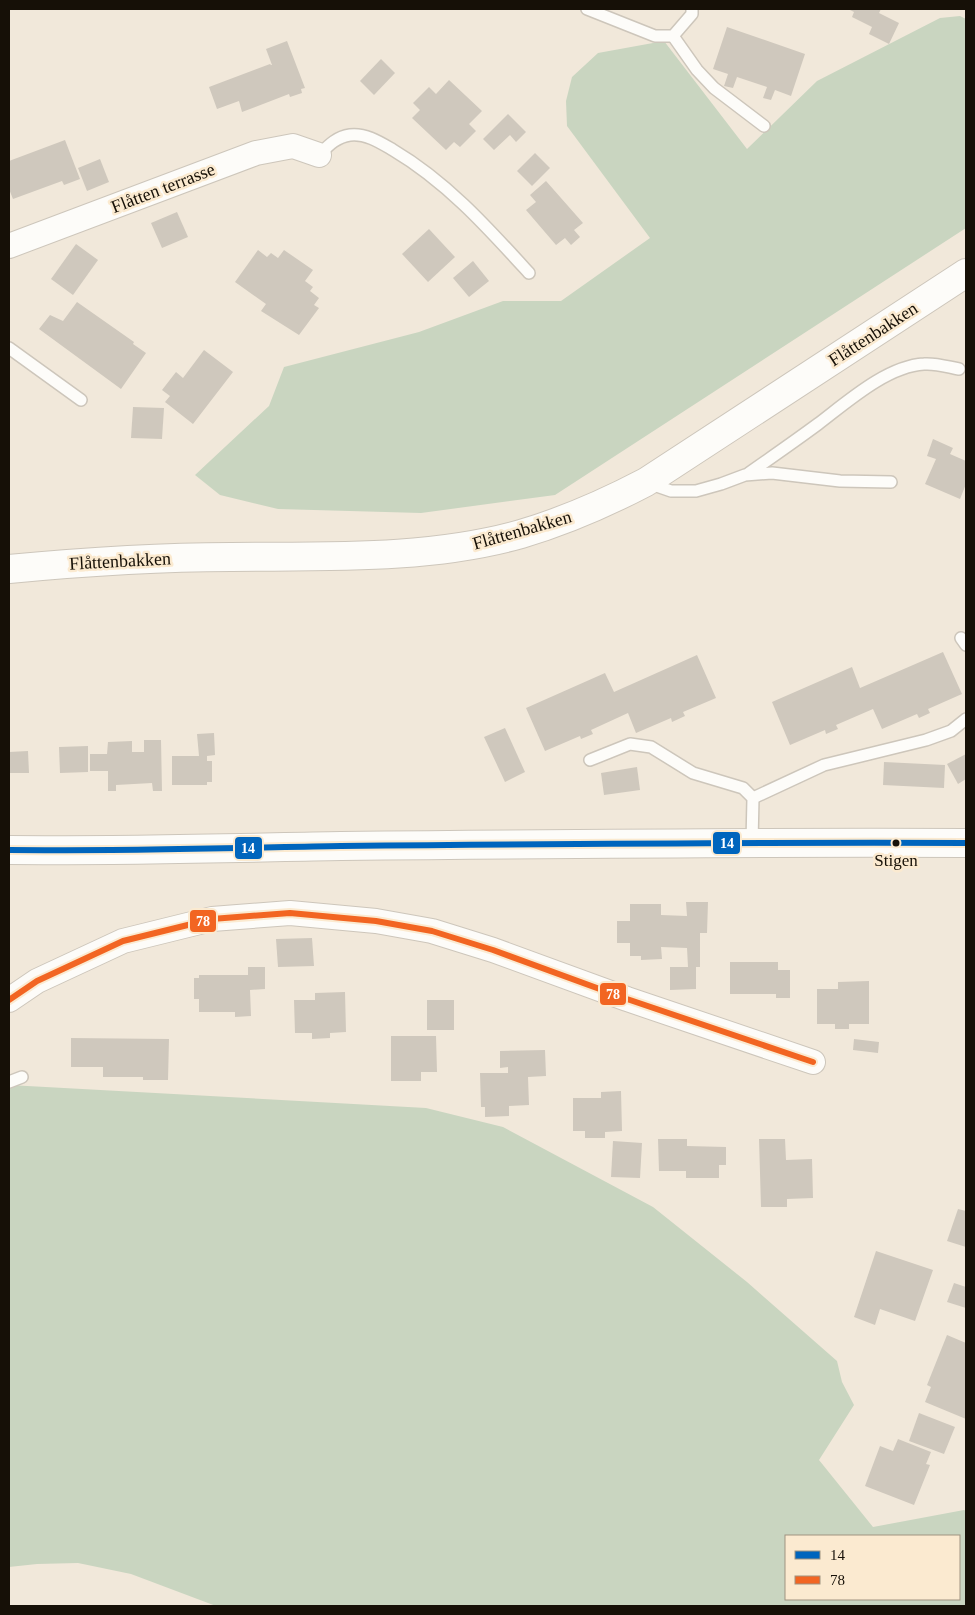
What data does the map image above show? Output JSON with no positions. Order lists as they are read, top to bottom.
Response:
{
  "streets": {
    "main road": ["Flåttenbakken"],
    "street": ["Flåtten terrasse"]
  },
  "places": ["Stigen"],
  "lines": ["transit line 14", "transit line 78"],
  "legend": ["14", "78"]
}
